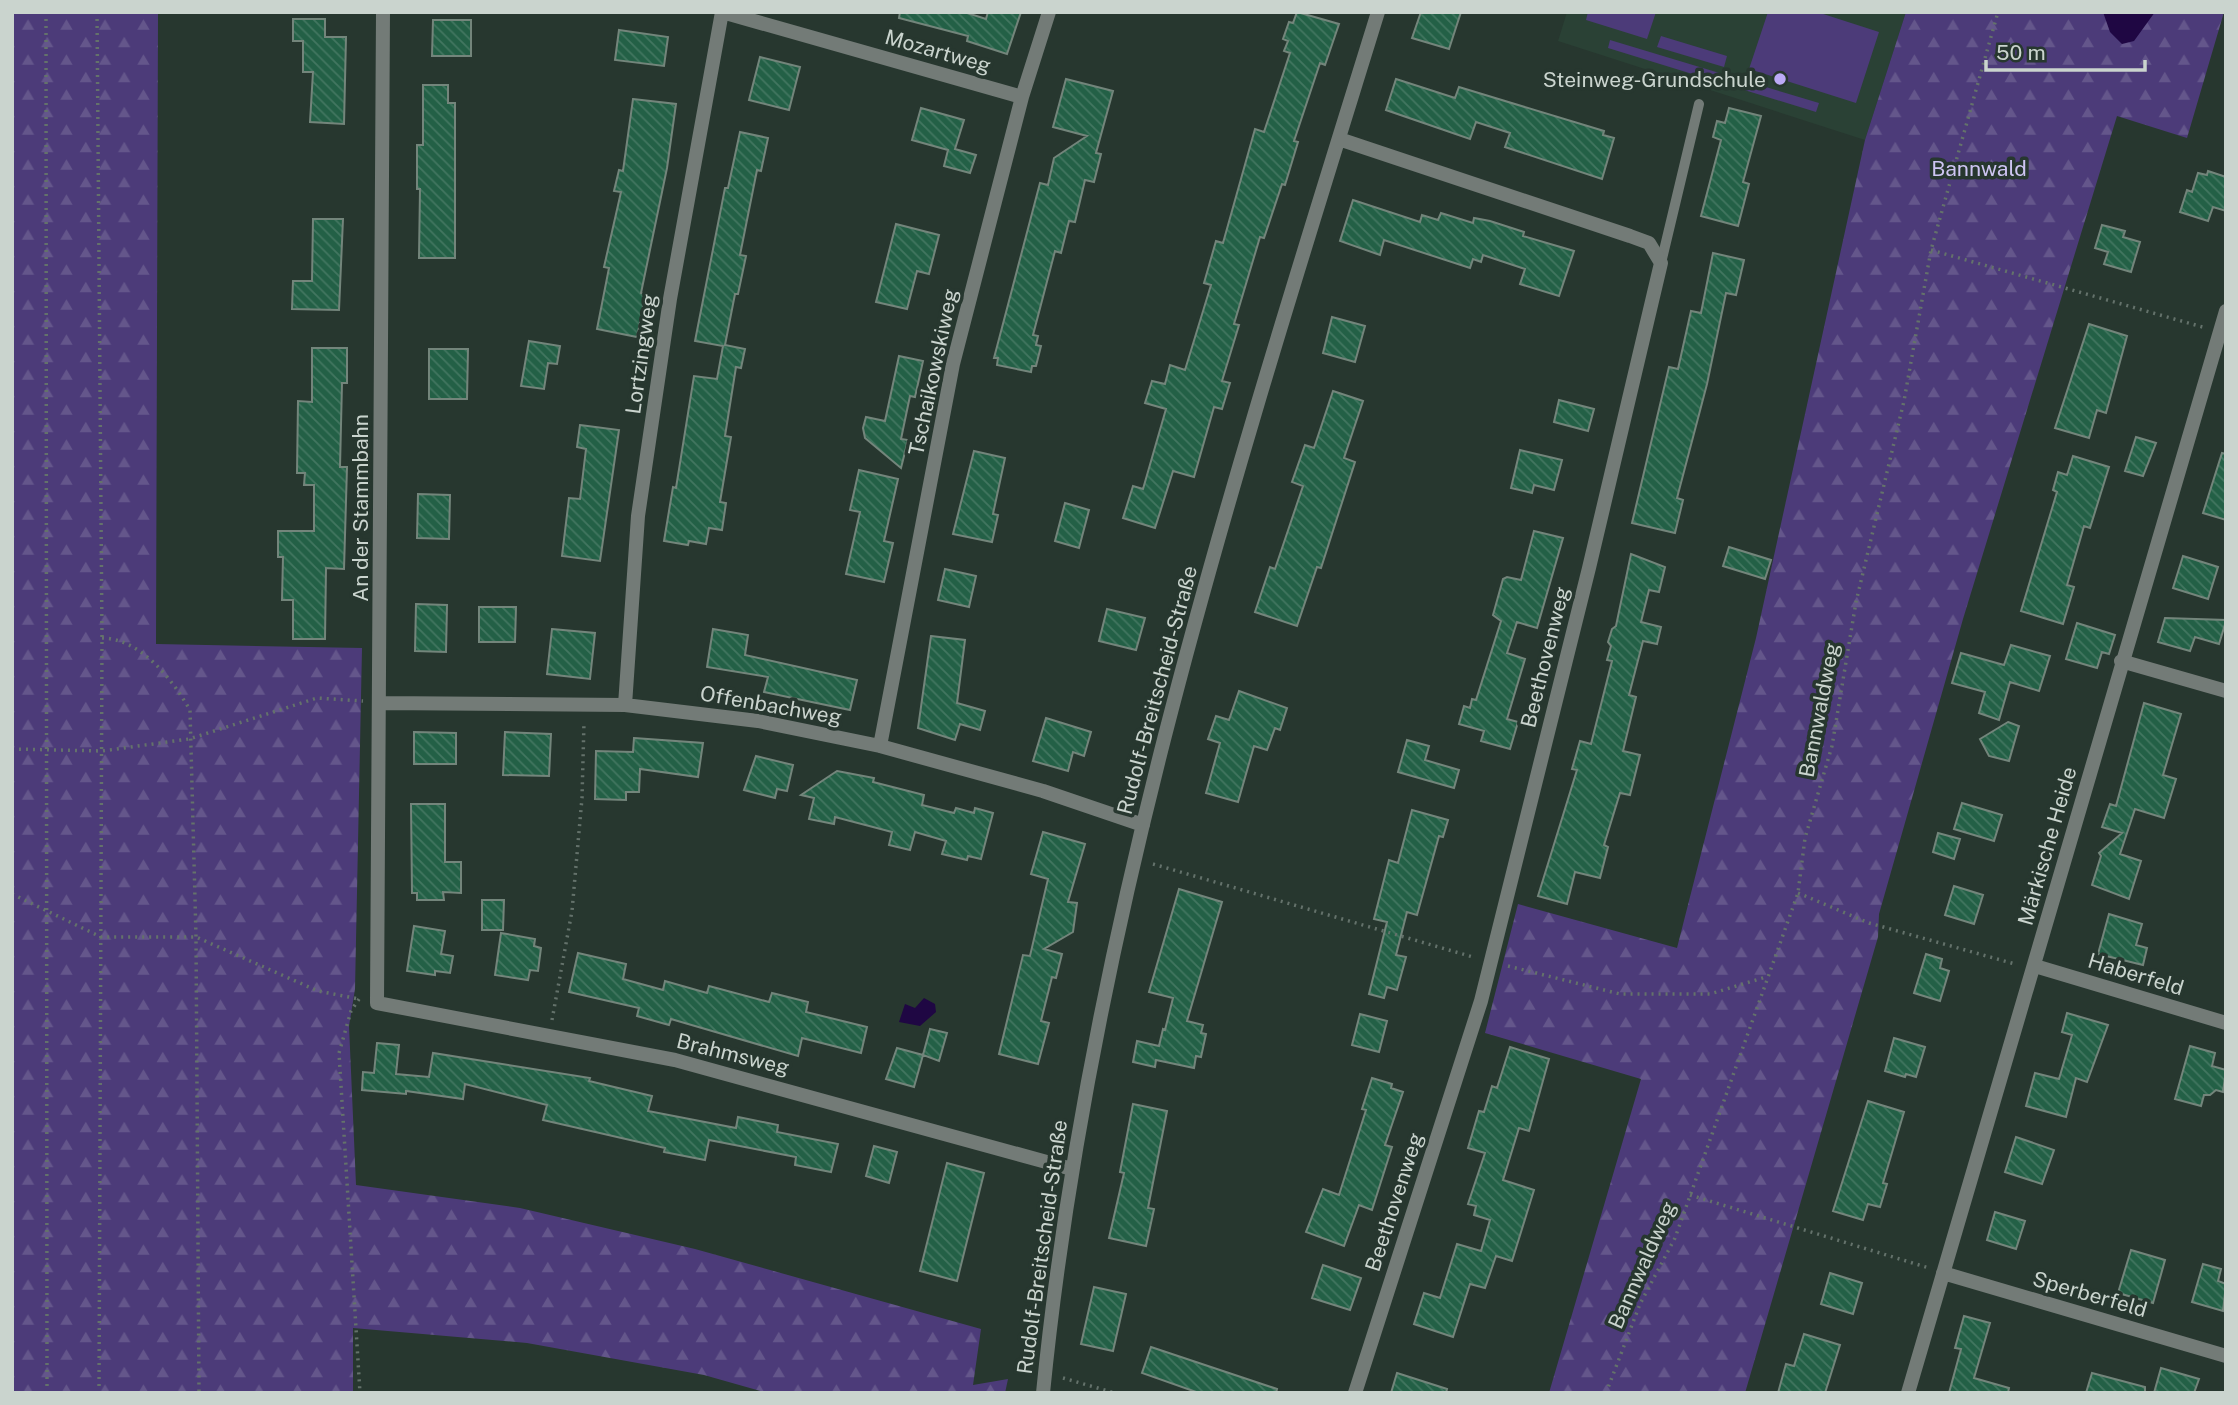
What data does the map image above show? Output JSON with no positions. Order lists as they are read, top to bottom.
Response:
{
  "streets": {
    "street": [
      "Mozartweg",
      "Lortzingweg",
      "Tschaikowskiweg",
      "An der Stammbahn",
      "Beethovenweg",
      "Rudolf-Breitscheid-Straße",
      "Offenbachweg",
      "Märkische Heide",
      "Haberfeld",
      "Brahmsweg",
      "Sperberfeld"
    ],
    "path": ["Bannwaldweg"]
  },
  "crossings": [
    ["Mozartweg", "Lortzingweg"],
    ["Mozartweg", "Tschaikowskiweg"],
    ["Lortzingweg", "Offenbachweg"],
    ["Tschaikowskiweg", "Offenbachweg"],
    ["An der Stammbahn", "Offenbachweg"],
    ["An der Stammbahn", "Brahmsweg"],
    ["Rudolf-Breitscheid-Straße", "Offenbachweg"],
    ["Rudolf-Breitscheid-Straße", "Brahmsweg"],
    ["Märkische Heide", "Haberfeld"],
    ["Märkische Heide", "Sperberfeld"]
  ],
  "parks": ["Bannwald"],
  "places": ["Steinweg-Grundschule"],
  "scale_bar": "50 m"
}
